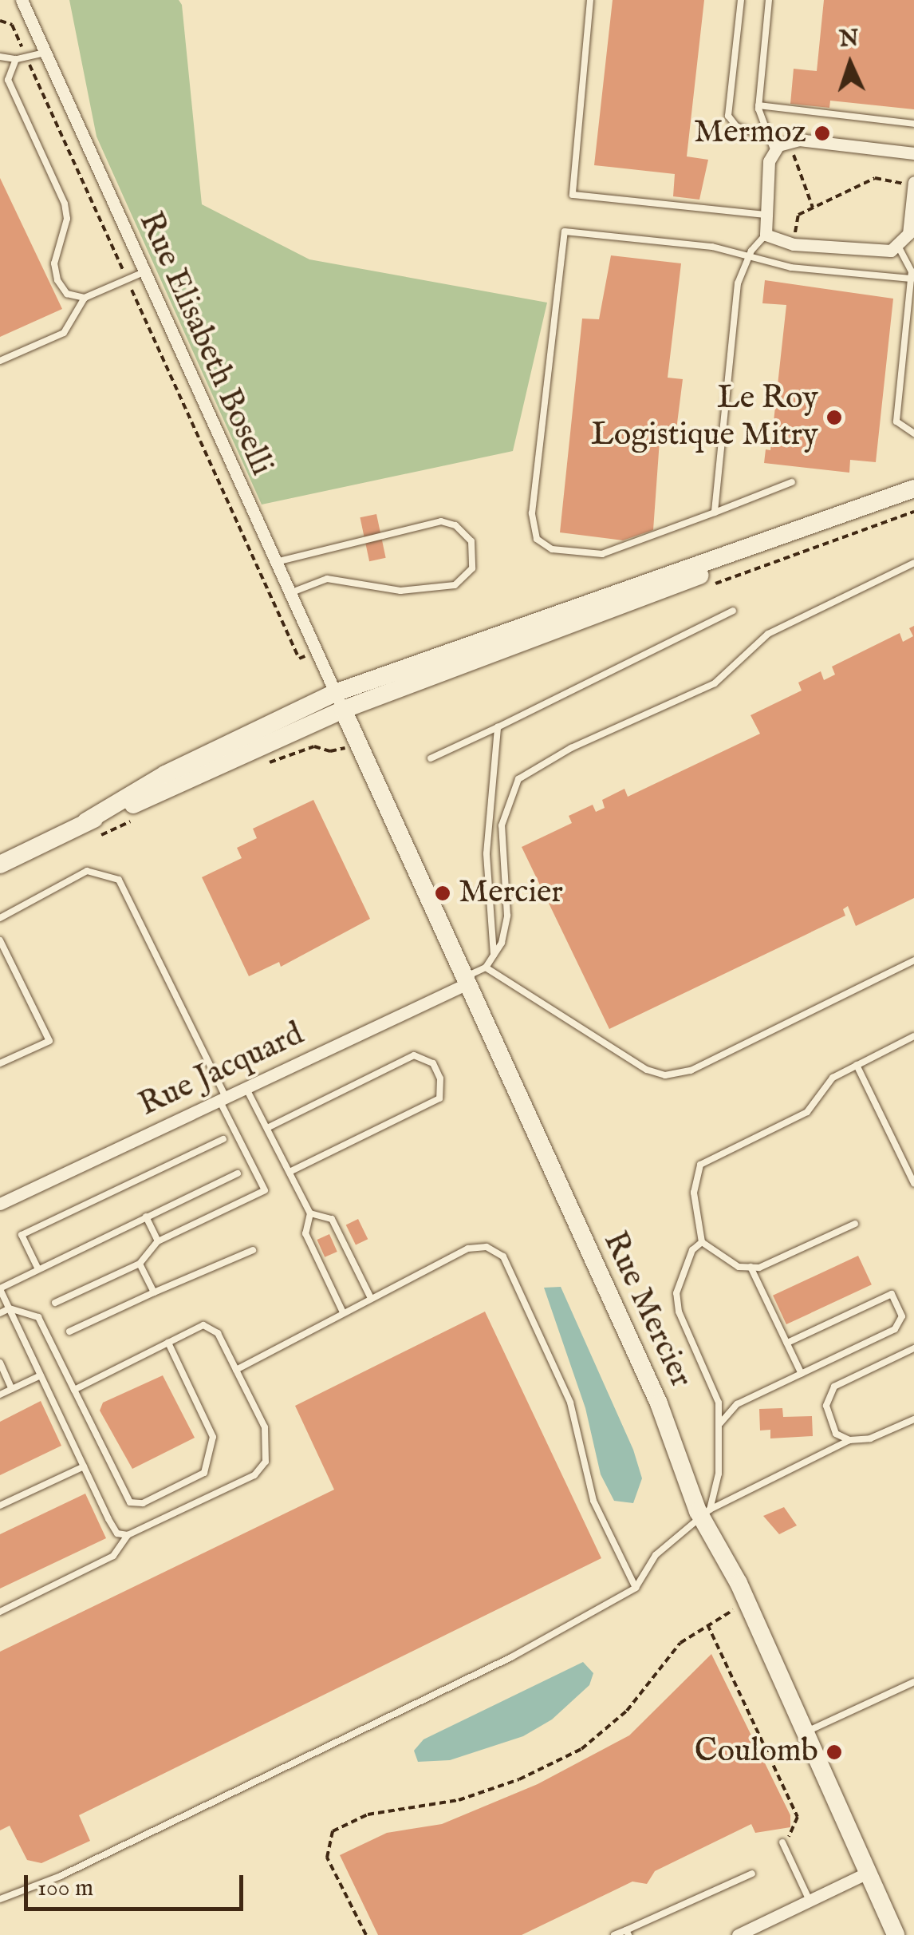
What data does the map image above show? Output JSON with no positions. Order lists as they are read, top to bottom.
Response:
{
  "streets": {
    "street": ["Rue Elisabeth Boselli", "Rue Jacquard", "Rue Mercier"]
  },
  "crossings": [
    ["Rue Elisabeth Boselli", "Rue Mercier"],
    ["Rue Jacquard", "Rue Mercier"]
  ],
  "places": [
    "Mermoz",
    "Le Roy Logistique Mitry",
    "Mercier",
    "Coulomb"
  ],
  "scale_bar": "100 m",
  "north": "top"
}
